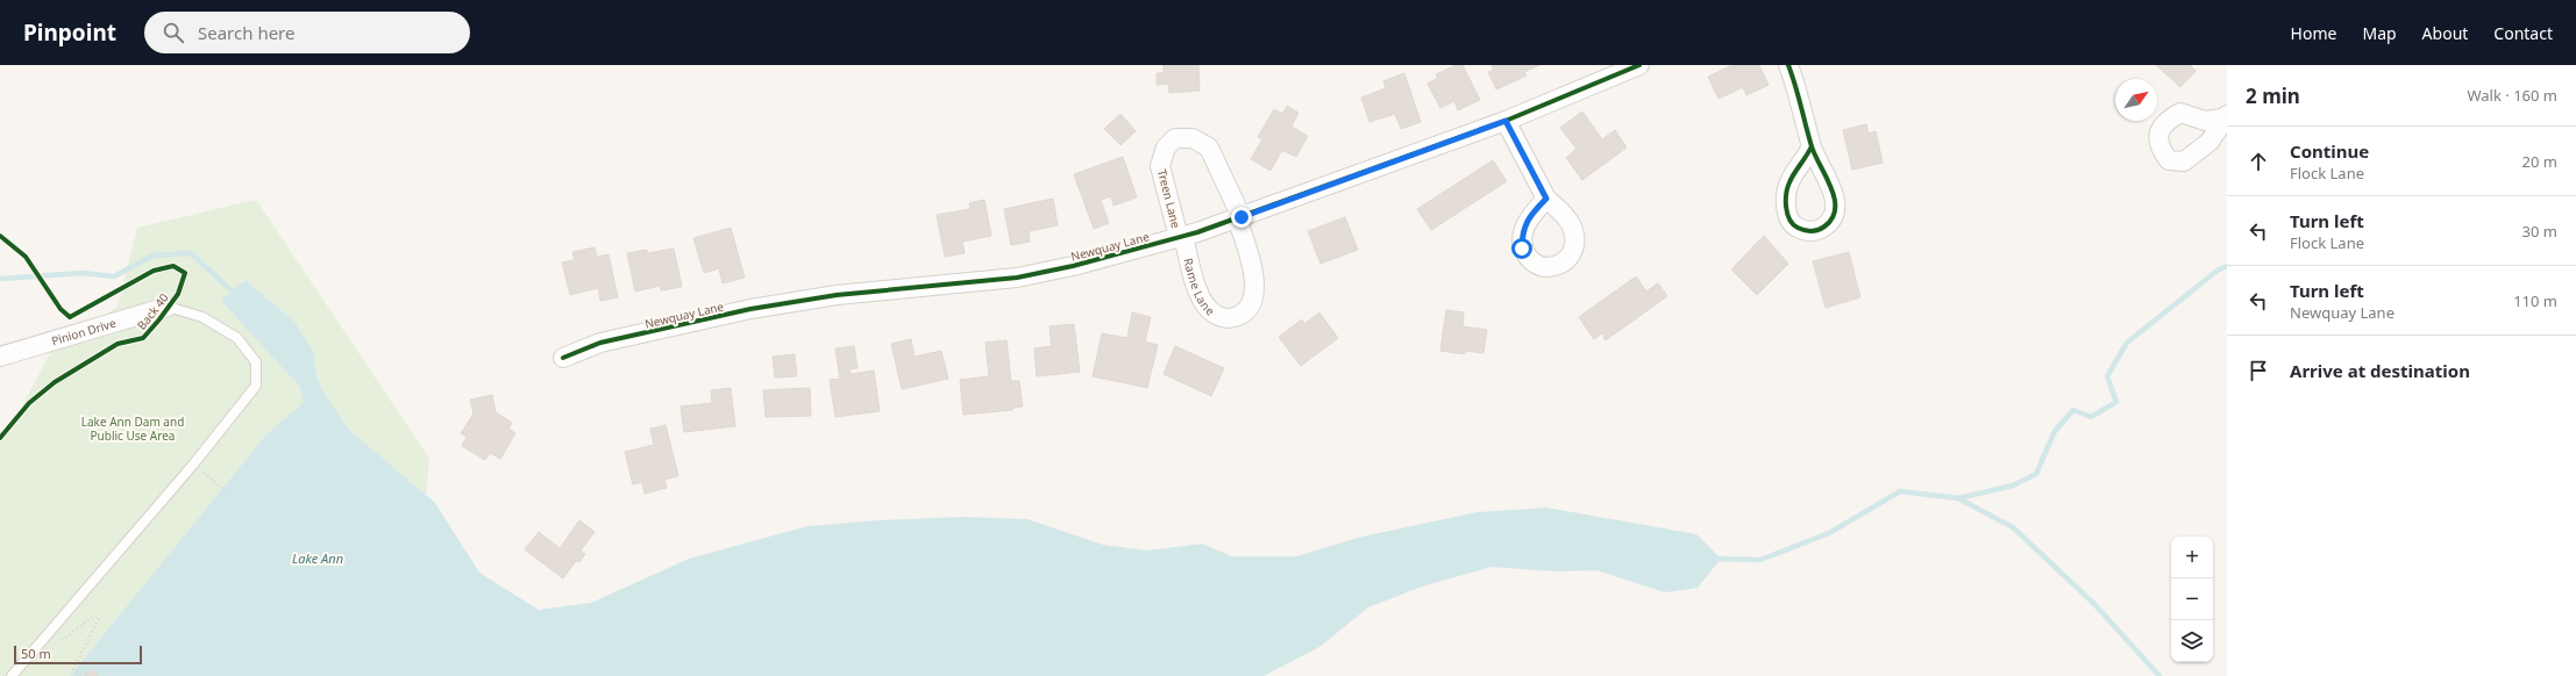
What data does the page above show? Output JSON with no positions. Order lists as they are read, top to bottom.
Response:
{
  "streets": {
    "street": [
      "Treen Lane",
      "Newquay Lane",
      "Rame Lane",
      "Pinion Drive"
    ],
    "cycle path": ["Back 40"]
  },
  "crossings": [
    ["Treen Lane", "Newquay Lane"],
    ["Treen Lane", "Rame Lane"],
    ["Newquay Lane", "Rame Lane"]
  ],
  "water": ["Lake Ann"],
  "parks": ["Lake Ann Dam and Public Use Area"],
  "scale_bar": "50 m",
  "north": "top right",
  "page": {
    "header": "Pinpoint",
    "search": "Search here",
    "nav": [
      "Home",
      "Map",
      "About",
      "Contact"
    ],
    "heading": ["2 min", "Walk · 160 m"],
    "list": [
      ["Continue", "Flock Lane", "20 m"],
      ["Turn left", "Flock Lane", "30 m"],
      ["Turn left", "Newquay Lane", "110 m"],
      "Arrive at destination"
    ],
    "map_buttons": ["+", "−"],
    "scale": "50 m"
  }
}
